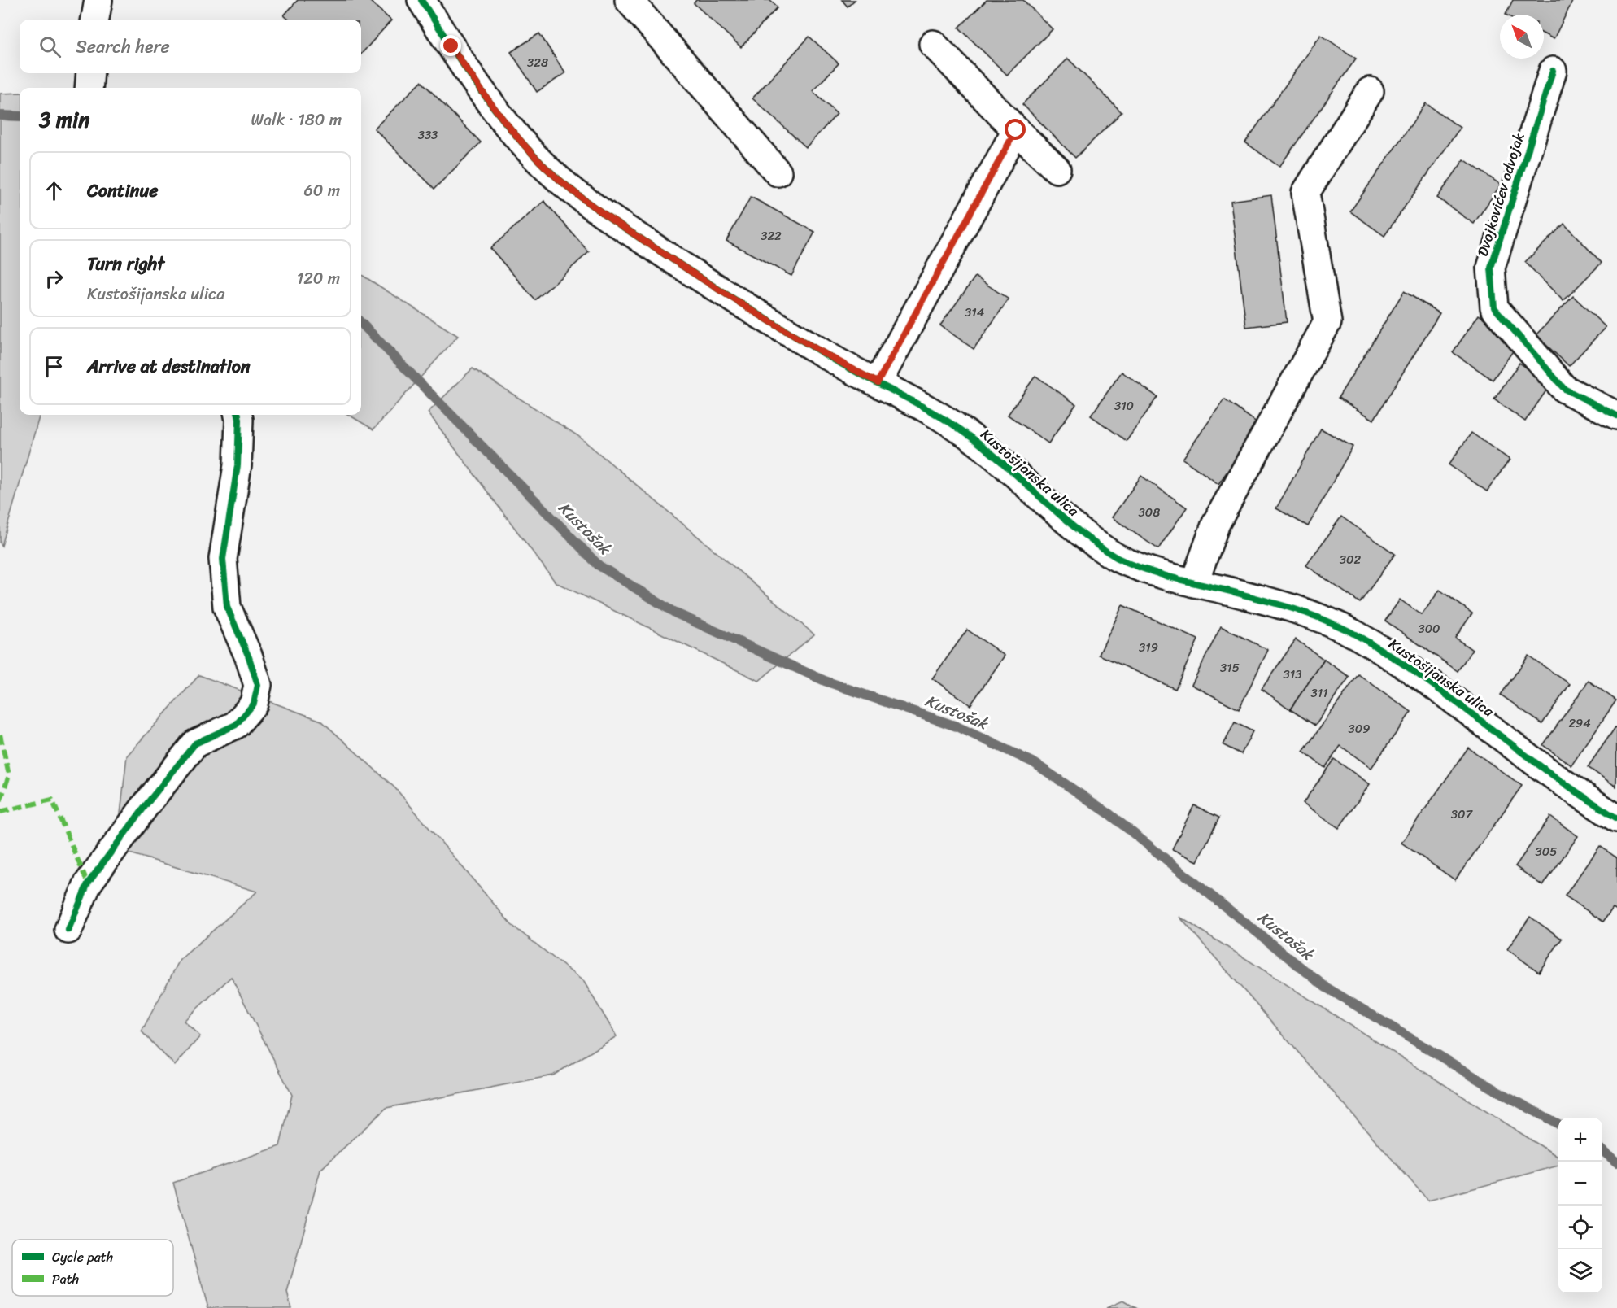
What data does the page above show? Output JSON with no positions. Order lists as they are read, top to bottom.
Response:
{
  "streets": {
    "street": ["Dvojkovićev odvojak", "Kustošijanska ulica"]
  },
  "water": ["Kustošak"],
  "house_numbers": [
    "328",
    "333",
    "322",
    "314",
    "310",
    "308",
    "302",
    "300",
    "319",
    "315",
    "313",
    "311",
    "294",
    "309",
    "307",
    "305"
  ],
  "legend": ["Cycle path", "Path"],
  "north": "top left",
  "page": {
    "search": "Search here",
    "heading": ["3 min", "Walk · 180 m"],
    "list": [
      ["Continue", "60 m"],
      ["Turn right", "Kustošijanska ulica", "120 m"],
      "Arrive at destination"
    ],
    "map_buttons": ["+", "−"]
  }
}
